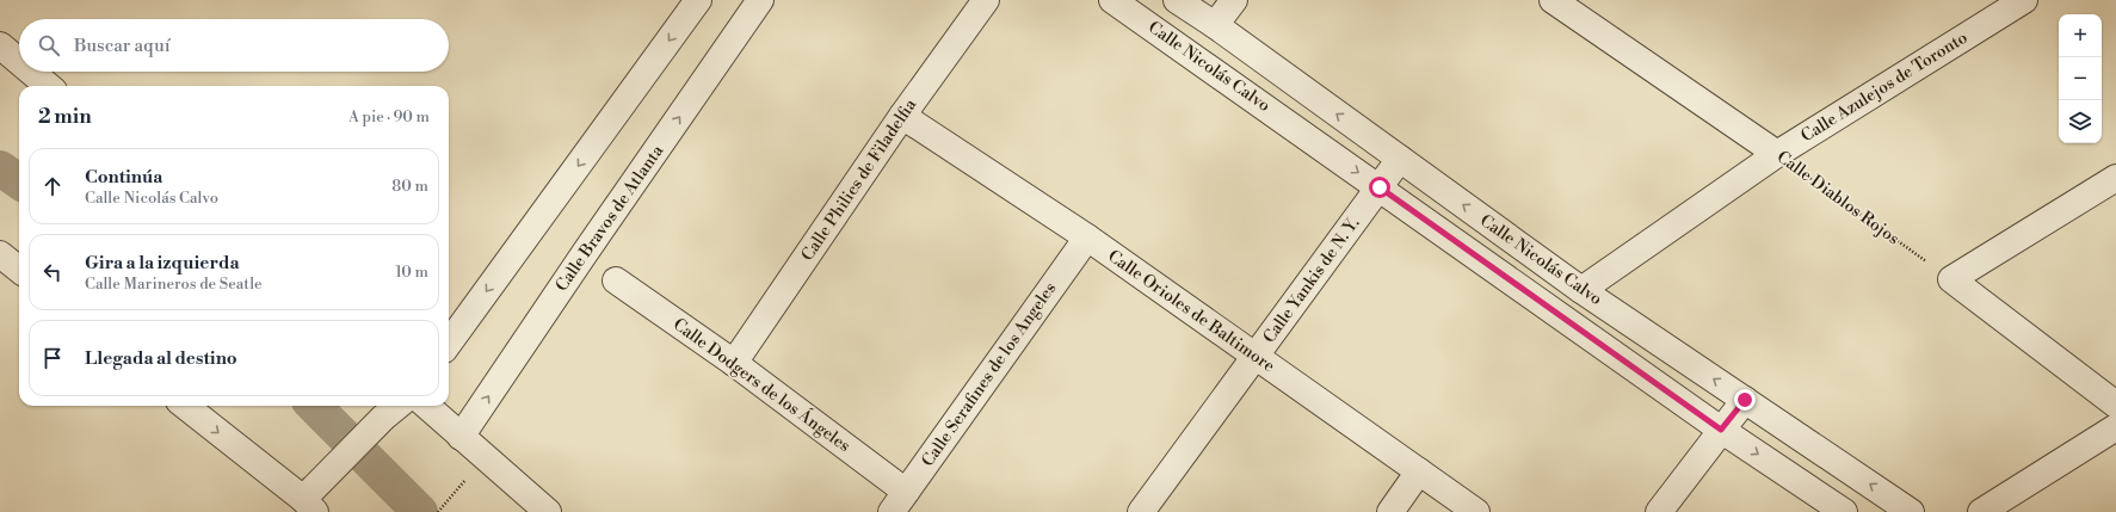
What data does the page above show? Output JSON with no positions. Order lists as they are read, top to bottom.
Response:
{
  "streets": {
    "street": [
      "Calle Nicolás Calvo",
      "Calle Azulejos de Toronto",
      "Calle Philies de Filadelfia",
      "Calle Diablos Rojos",
      "Calle Bravos de Atlanta",
      "Calle Yankis de N. Y.",
      "Calle Orioles de Baltimore",
      "Calle Serafines de los Angeles",
      "Calle Dodgers de los Ángeles"
    ]
  },
  "crossings": [
    ["Calle Nicolás Calvo", "Calle Azulejos de Toronto"],
    ["Calle Nicolás Calvo", "Calle Yankis de N. Y."],
    ["Calle Azulejos de Toronto", "Calle Diablos Rojos"],
    ["Calle Philies de Filadelfia", "Calle Orioles de Baltimore"],
    ["Calle Philies de Filadelfia", "Calle Dodgers de los Ángeles"],
    ["Calle Yankis de N. Y.", "Calle Orioles de Baltimore"],
    ["Calle Orioles de Baltimore", "Calle Serafines de los Angeles"],
    ["Calle Serafines de los Angeles", "Calle Dodgers de los Ángeles"]
  ],
  "page": {
    "map_buttons": ["+", "−"],
    "search": "Buscar aquí",
    "heading": ["2 min", "A pie · 90 m"],
    "list": [
      ["Continúa", "Calle Nicolás Calvo", "80 m"],
      ["Gira a la izquierda", "Calle Marineros de Seatle", "10 m"],
      "Llegada al destino"
    ]
  }
}
